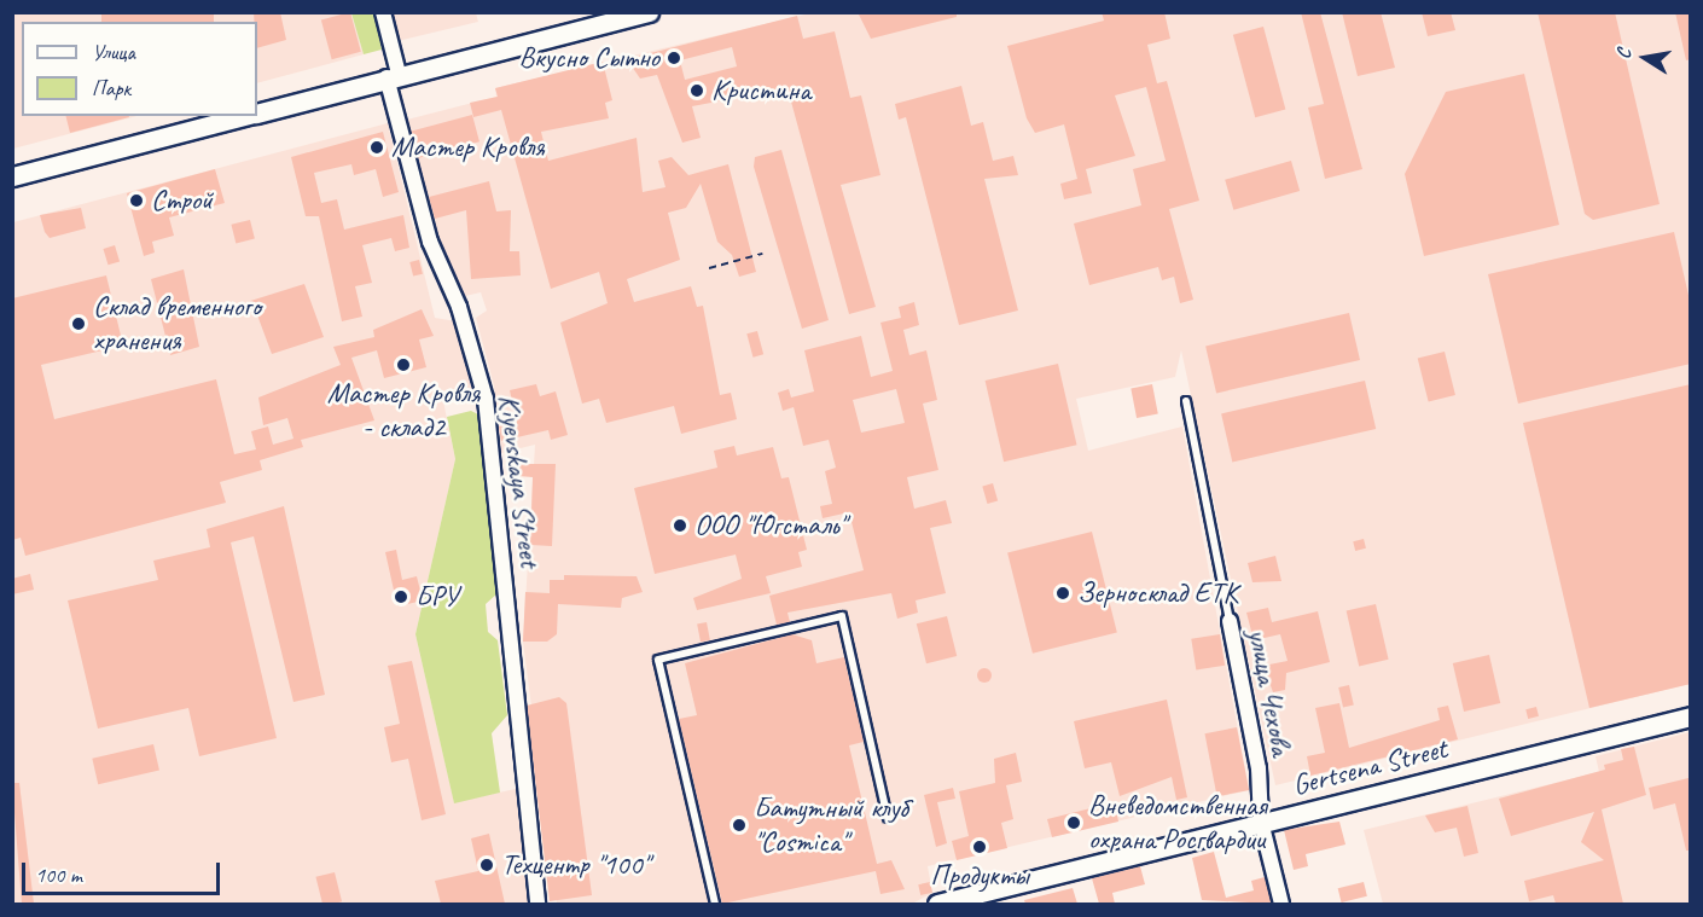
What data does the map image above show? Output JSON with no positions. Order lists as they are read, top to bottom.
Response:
{
  "streets": {
    "street": ["Kiyevskaya Street", "улица Чехова", "Gertsena Street"]
  },
  "crossings": [
    ["улица Чехова", "Gertsena Street"]
  ],
  "places": [
    "Вкусно Сытно",
    "Кристина",
    "Мастер Кровля",
    "Строй",
    "Склад временного хранения",
    "Мастер Кровля - склад2",
    "ООО \"Югсталь\"",
    "Зерносклад ЕТК",
    "БРУ",
    "Вневедомственная охрана Росгвардии",
    "Батутный клуб \"Cosmica\"",
    "Продукты",
    "Техцентр \"100\""
  ],
  "legend": ["Улица", "Парк"],
  "scale_bar": "100 m",
  "north": "left"
}
